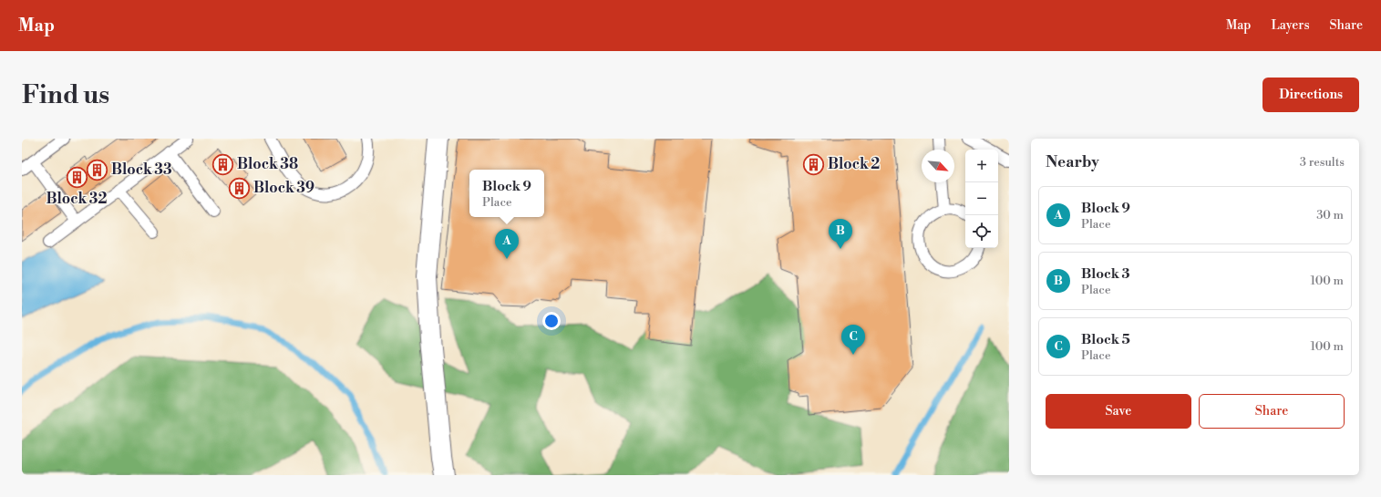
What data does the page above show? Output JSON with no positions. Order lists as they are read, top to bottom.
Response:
{
  "places": {
    "building": [
      "Block 38",
      "Block 2",
      "Block 33",
      "Block 32",
      "Block 39"
    ]
  },
  "north": "bottom right",
  "page": {
    "header": "Map",
    "nav": ["Map", "Layers", "Share"],
    "buttons": [
      "Directions",
      ["Save", "Share"]
    ],
    "title": "Find us",
    "heading": ["Nearby", "3 results"],
    "map_buttons": ["+", "−"],
    "popup": ["Block 9", "Place"],
    "list": [
      {
        "mark": "A",
        "name": "Block 9",
        "note": "Place",
        "value": "30 m"
      },
      {
        "mark": "B",
        "name": "Block 3",
        "note": "Place",
        "value": "100 m"
      },
      {
        "mark": "C",
        "name": "Block 5",
        "note": "Place",
        "value": "100 m"
      }
    ],
    "pins": ["B", "A", "C"]
  }
}
